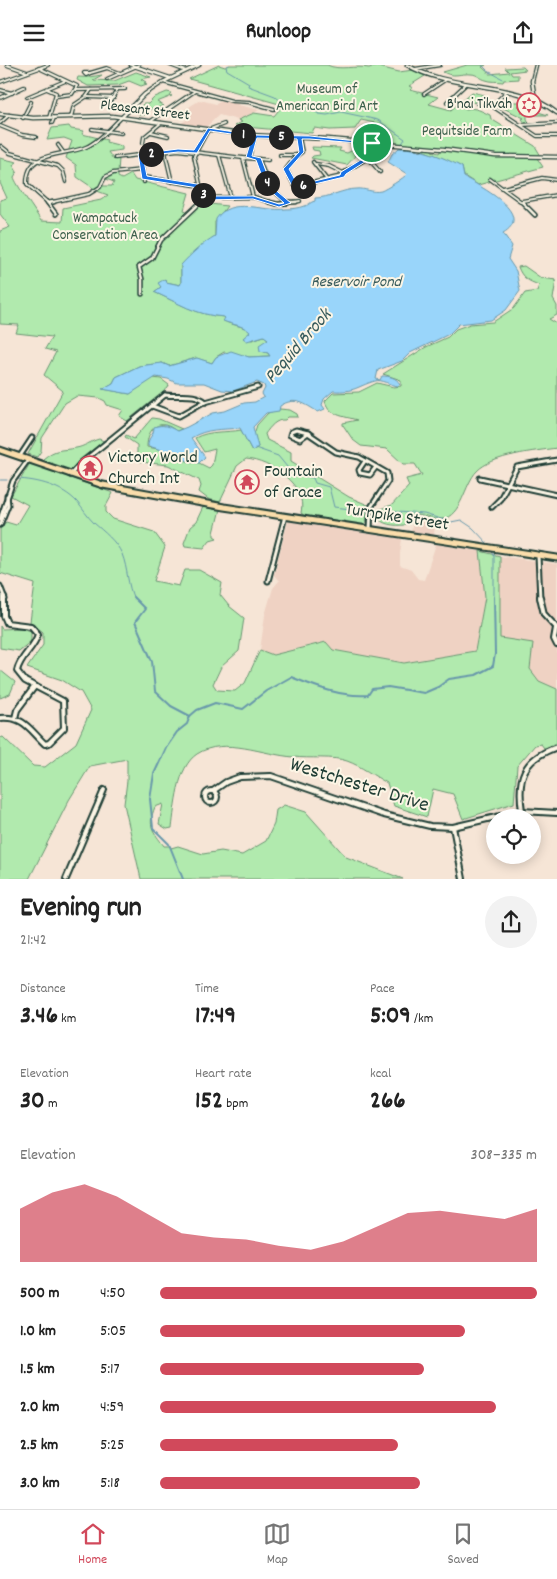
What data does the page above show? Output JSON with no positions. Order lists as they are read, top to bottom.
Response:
{
  "streets": {
    "main road": ["Pleasant Street", "Turnpike Street"],
    "street": ["Westchester Drive"]
  },
  "water": ["Reservoir Pond", "Pequid Brook"],
  "parks": ["Museum of American Bird Art", "Pequitside Farm", "Wampatuck Conservation Area"],
  "places": {
    "synagogue": ["B'nai Tikvah"],
    "temple": ["Victory World Church Int", "Fountain of Grace"]
  },
  "page": {
    "header": "Runloop",
    "pins": [
      "1",
      "5",
      "2",
      "4",
      "6",
      "3"
    ],
    "heading": ["Evening run", "21:42"],
    "stats": [
      ["Distance", "3.46 km"],
      ["Time", "17:49"],
      ["Pace", "5:09 /km"],
      ["Elevation", "30 m"],
      ["Heart rate", "152 bpm"],
      ["kcal", "266"]
    ],
    "chart": ["Elevation", "308–335 m"],
    "list": [
      {
        "name": "500 m",
        "note": "4:50"
      },
      {
        "name": "1.0 km",
        "note": "5:05"
      },
      {
        "name": "1.5 km",
        "note": "5:17"
      },
      {
        "name": "2.0 km",
        "note": "4:59"
      },
      {
        "name": "2.5 km",
        "note": "5:25"
      },
      {
        "name": "3.0 km",
        "note": "5:18"
      }
    ],
    "tabs": ["Home", "Map", "Saved"]
  }
}
